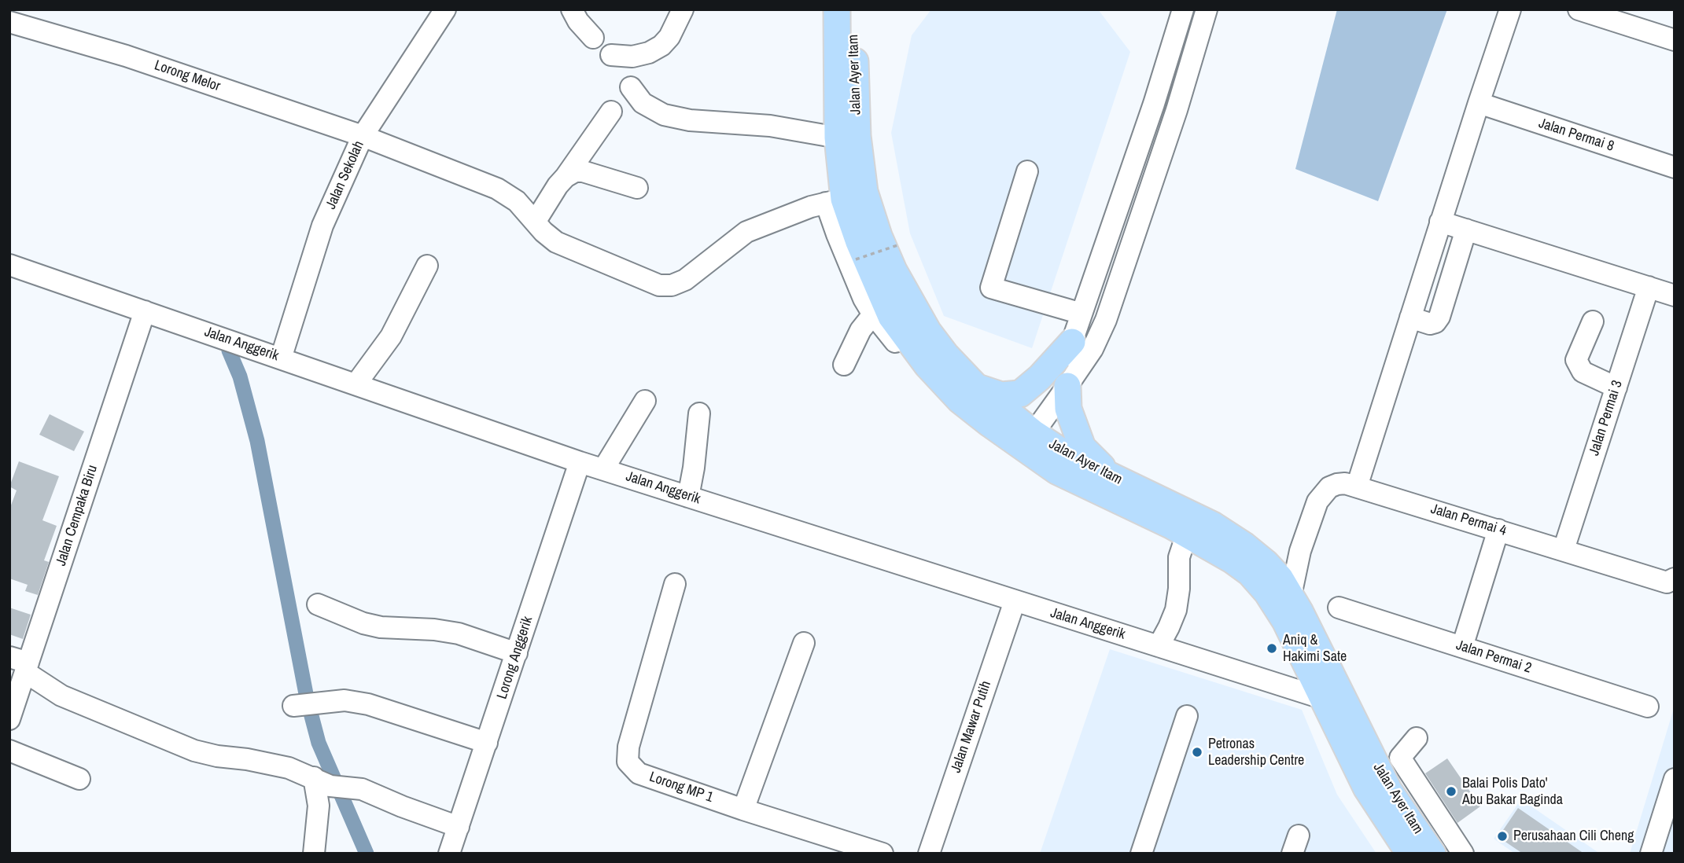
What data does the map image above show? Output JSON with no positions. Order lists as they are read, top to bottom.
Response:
{
  "streets": {
    "main road": ["Jalan Ayer Itam"],
    "street": [
      "Lorong Melor",
      "Jalan Permai 8",
      "Jalan Sekolah",
      "Jalan Anggerik",
      "Jalan Permai 3",
      "Jalan Cempaka Biru",
      "Jalan Permai 4",
      "Jalan Permai 2",
      "Lorong Anggerik",
      "Jalan Mawar Putih",
      "Lorong MP 1"
    ]
  },
  "crossings": [
    ["Jalan Ayer Itam", "Lorong Melor"],
    ["Jalan Ayer Itam", "Jalan Anggerik"],
    ["Jalan Ayer Itam", "Jalan Permai 4"],
    ["Lorong Melor", "Jalan Sekolah"],
    ["Jalan Sekolah", "Jalan Anggerik"],
    ["Jalan Anggerik", "Jalan Cempaka Biru"],
    ["Jalan Anggerik", "Lorong Anggerik"],
    ["Jalan Anggerik", "Jalan Mawar Putih"],
    ["Jalan Permai 3", "Jalan Permai 4"]
  ],
  "places": [
    "Aniq & Hakimi Sate",
    "Petronas Leadership Centre",
    "Balai Polis Dato' Abu Bakar Baginda",
    "Perusahaan Cili Cheng"
  ]
}
